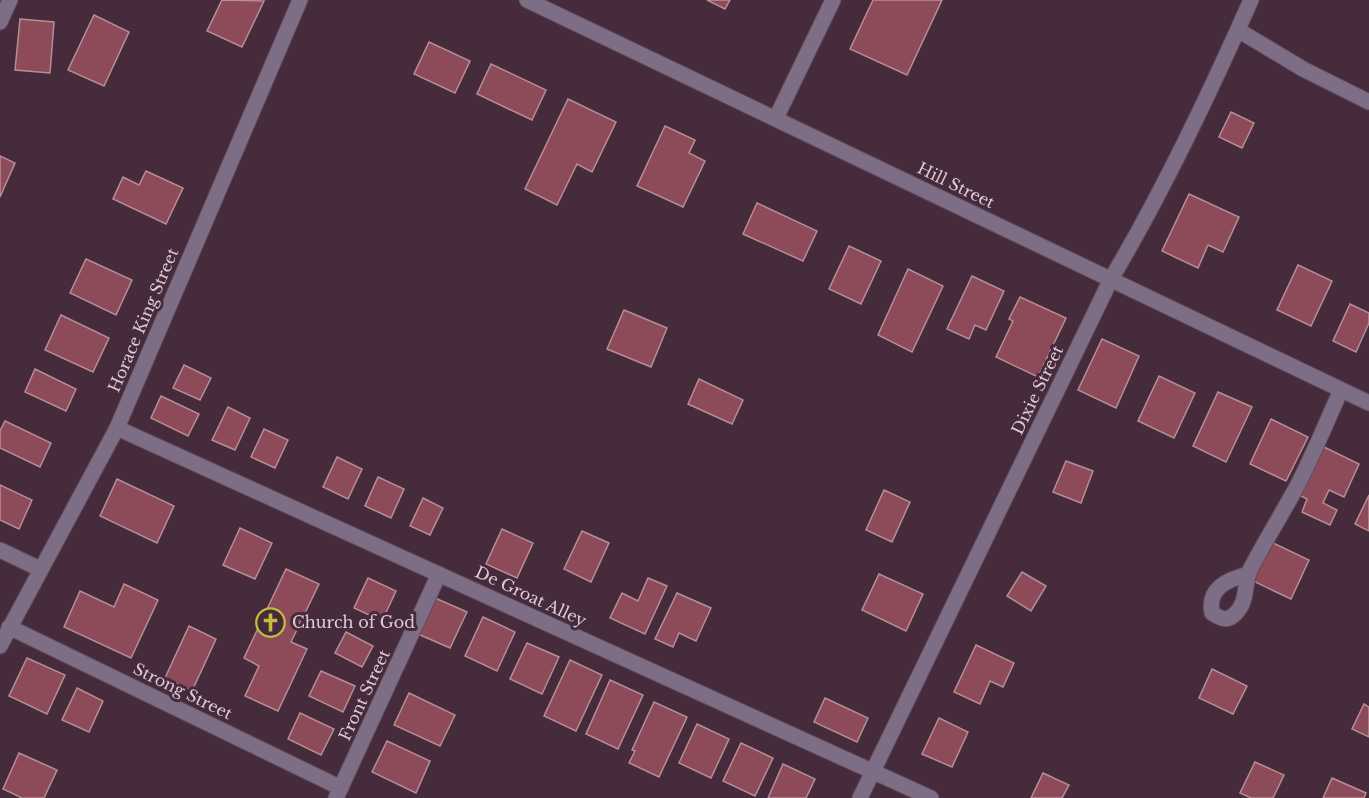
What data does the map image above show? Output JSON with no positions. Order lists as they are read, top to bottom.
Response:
{
  "streets": {
    "street": [
      "Hill Street",
      "Horace King Street",
      "Dixie Street",
      "De Groat Alley",
      "Strong Street",
      "Front Street"
    ]
  },
  "crossings": [
    ["Hill Street", "Dixie Street"],
    ["Horace King Street", "De Groat Alley"],
    ["Horace King Street", "Strong Street"],
    ["Dixie Street", "De Groat Alley"],
    ["De Groat Alley", "Front Street"],
    ["Strong Street", "Front Street"]
  ],
  "places": {
    "church": ["Church of God"]
  }
}
